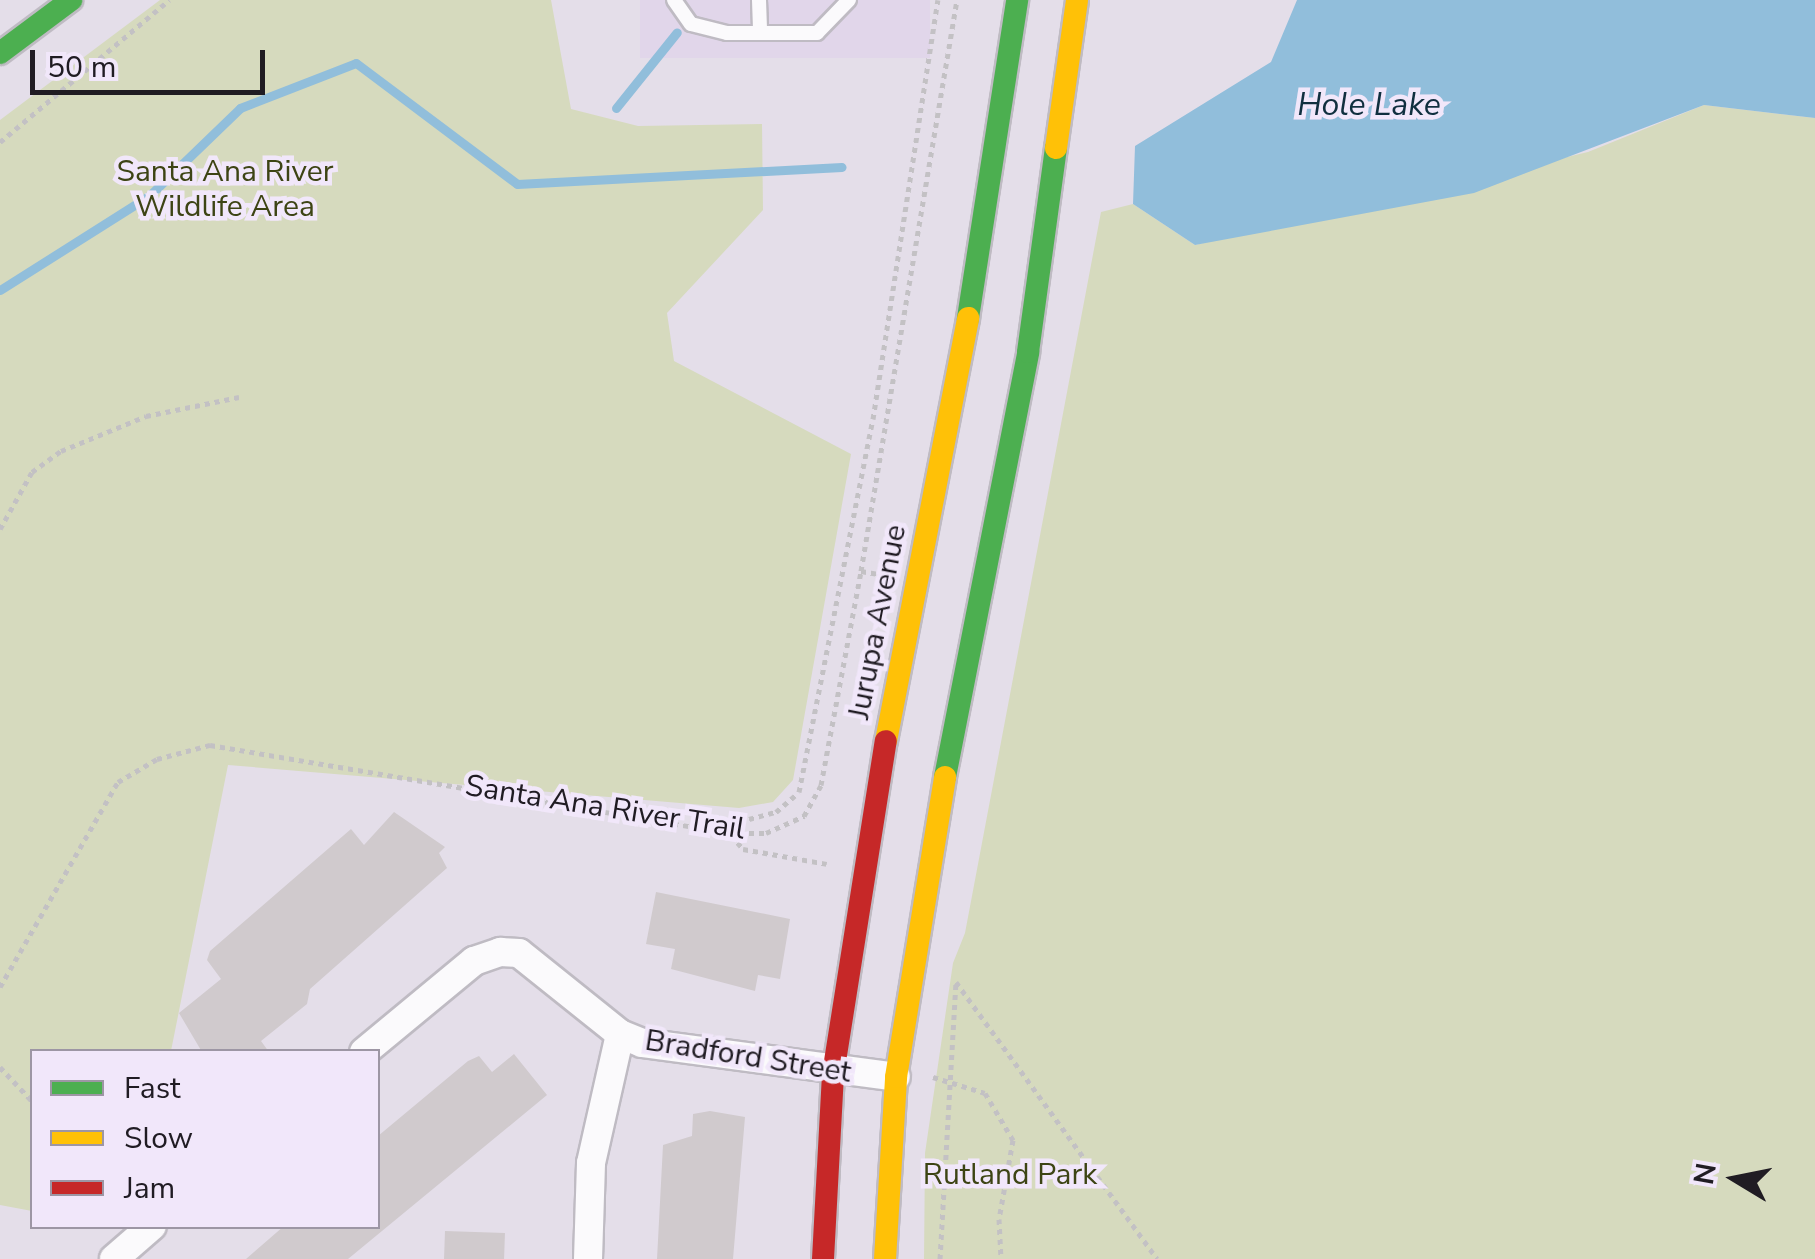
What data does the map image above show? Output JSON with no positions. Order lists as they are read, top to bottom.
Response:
{
  "streets": {
    "main road": ["Jurupa Avenue"],
    "street": ["Bradford Street"],
    "path": ["Santa Ana River Trail"]
  },
  "crossings": [
    ["Jurupa Avenue", "Bradford Street"]
  ],
  "water": ["Hole Lake"],
  "parks": ["Santa Ana River Wildlife Area", "Rutland Park"],
  "legend": ["Fast", "Slow", "Jam"],
  "scale_bar": "50 m",
  "north": "left"
}
